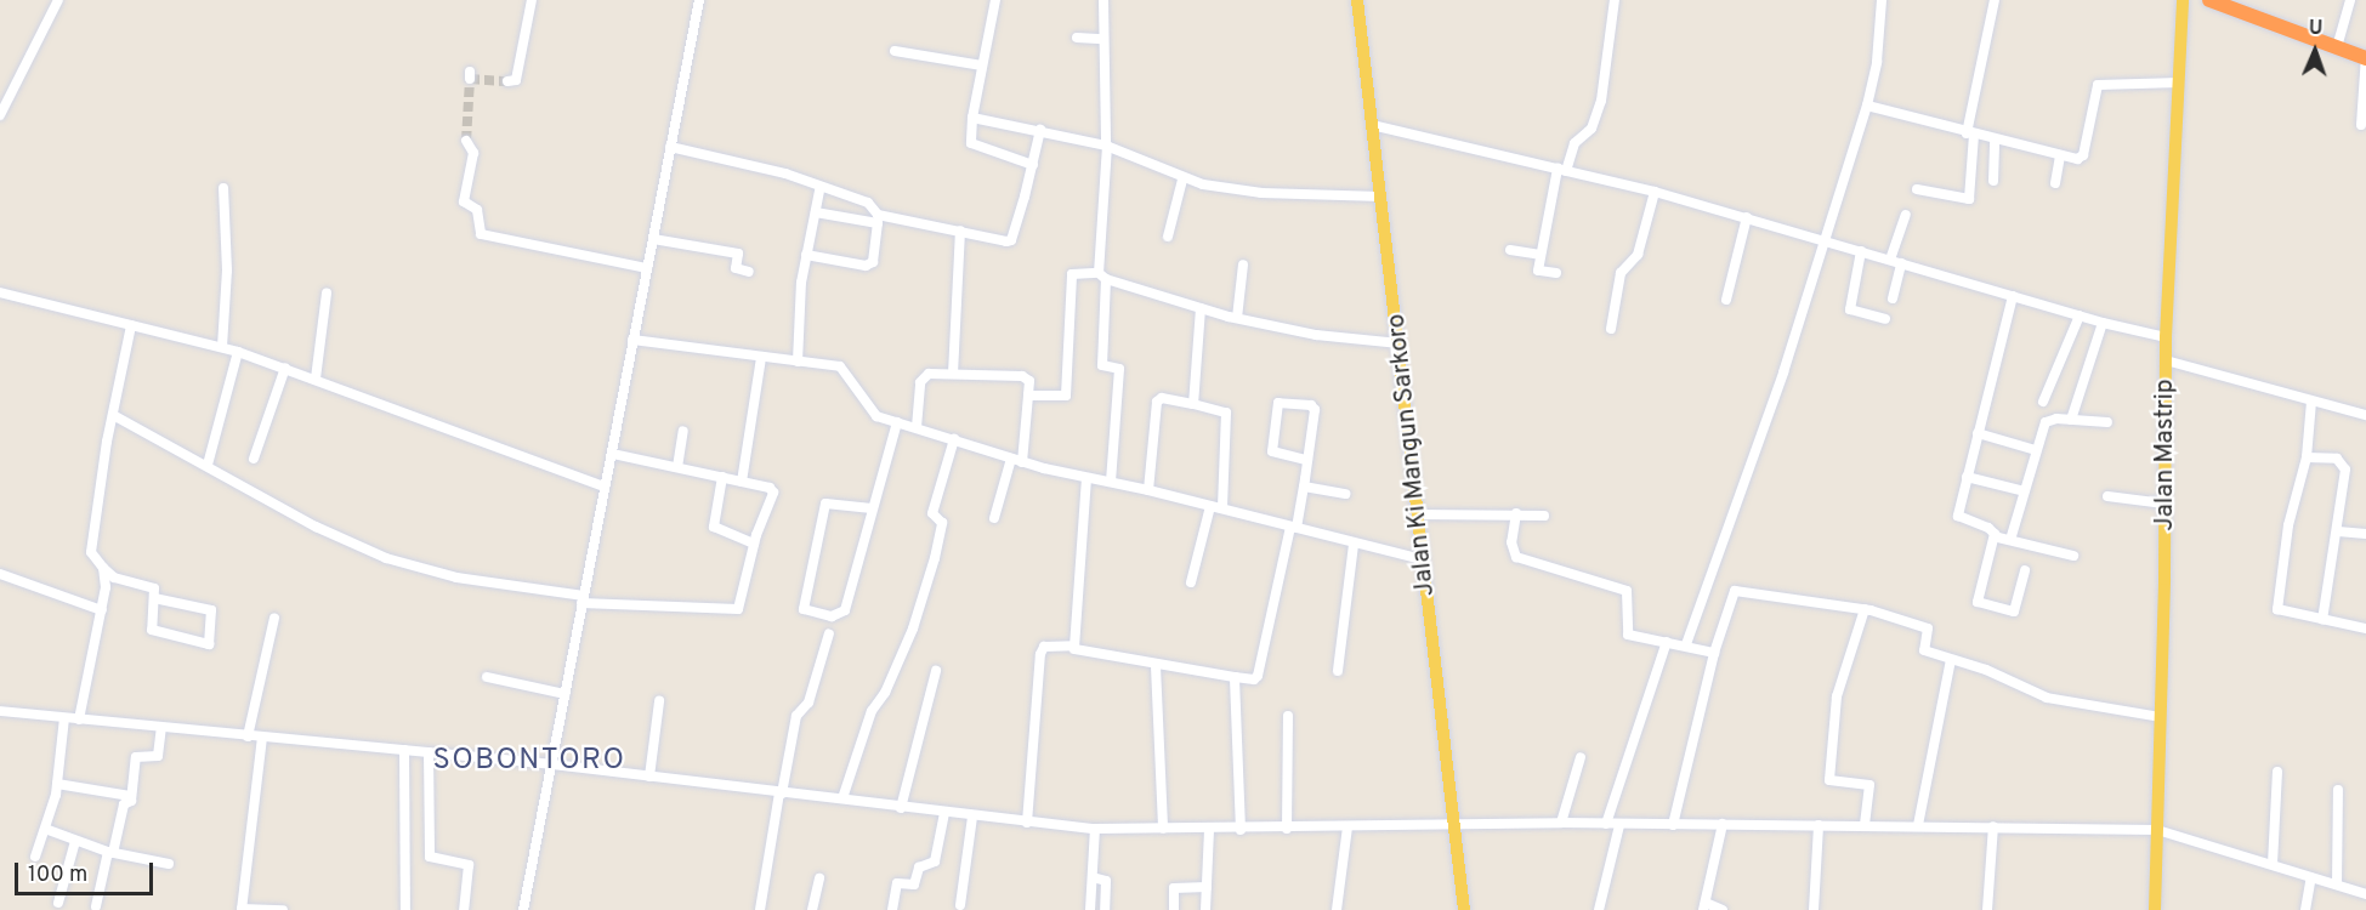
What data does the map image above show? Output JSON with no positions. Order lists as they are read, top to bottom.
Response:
{
  "streets": {
    "main road": ["Jalan Ki Mangun Sarkoro", "Jalan Mastrip"]
  },
  "districts": ["SOBONTORO"],
  "scale_bar": "100 m",
  "north": "top"
}
